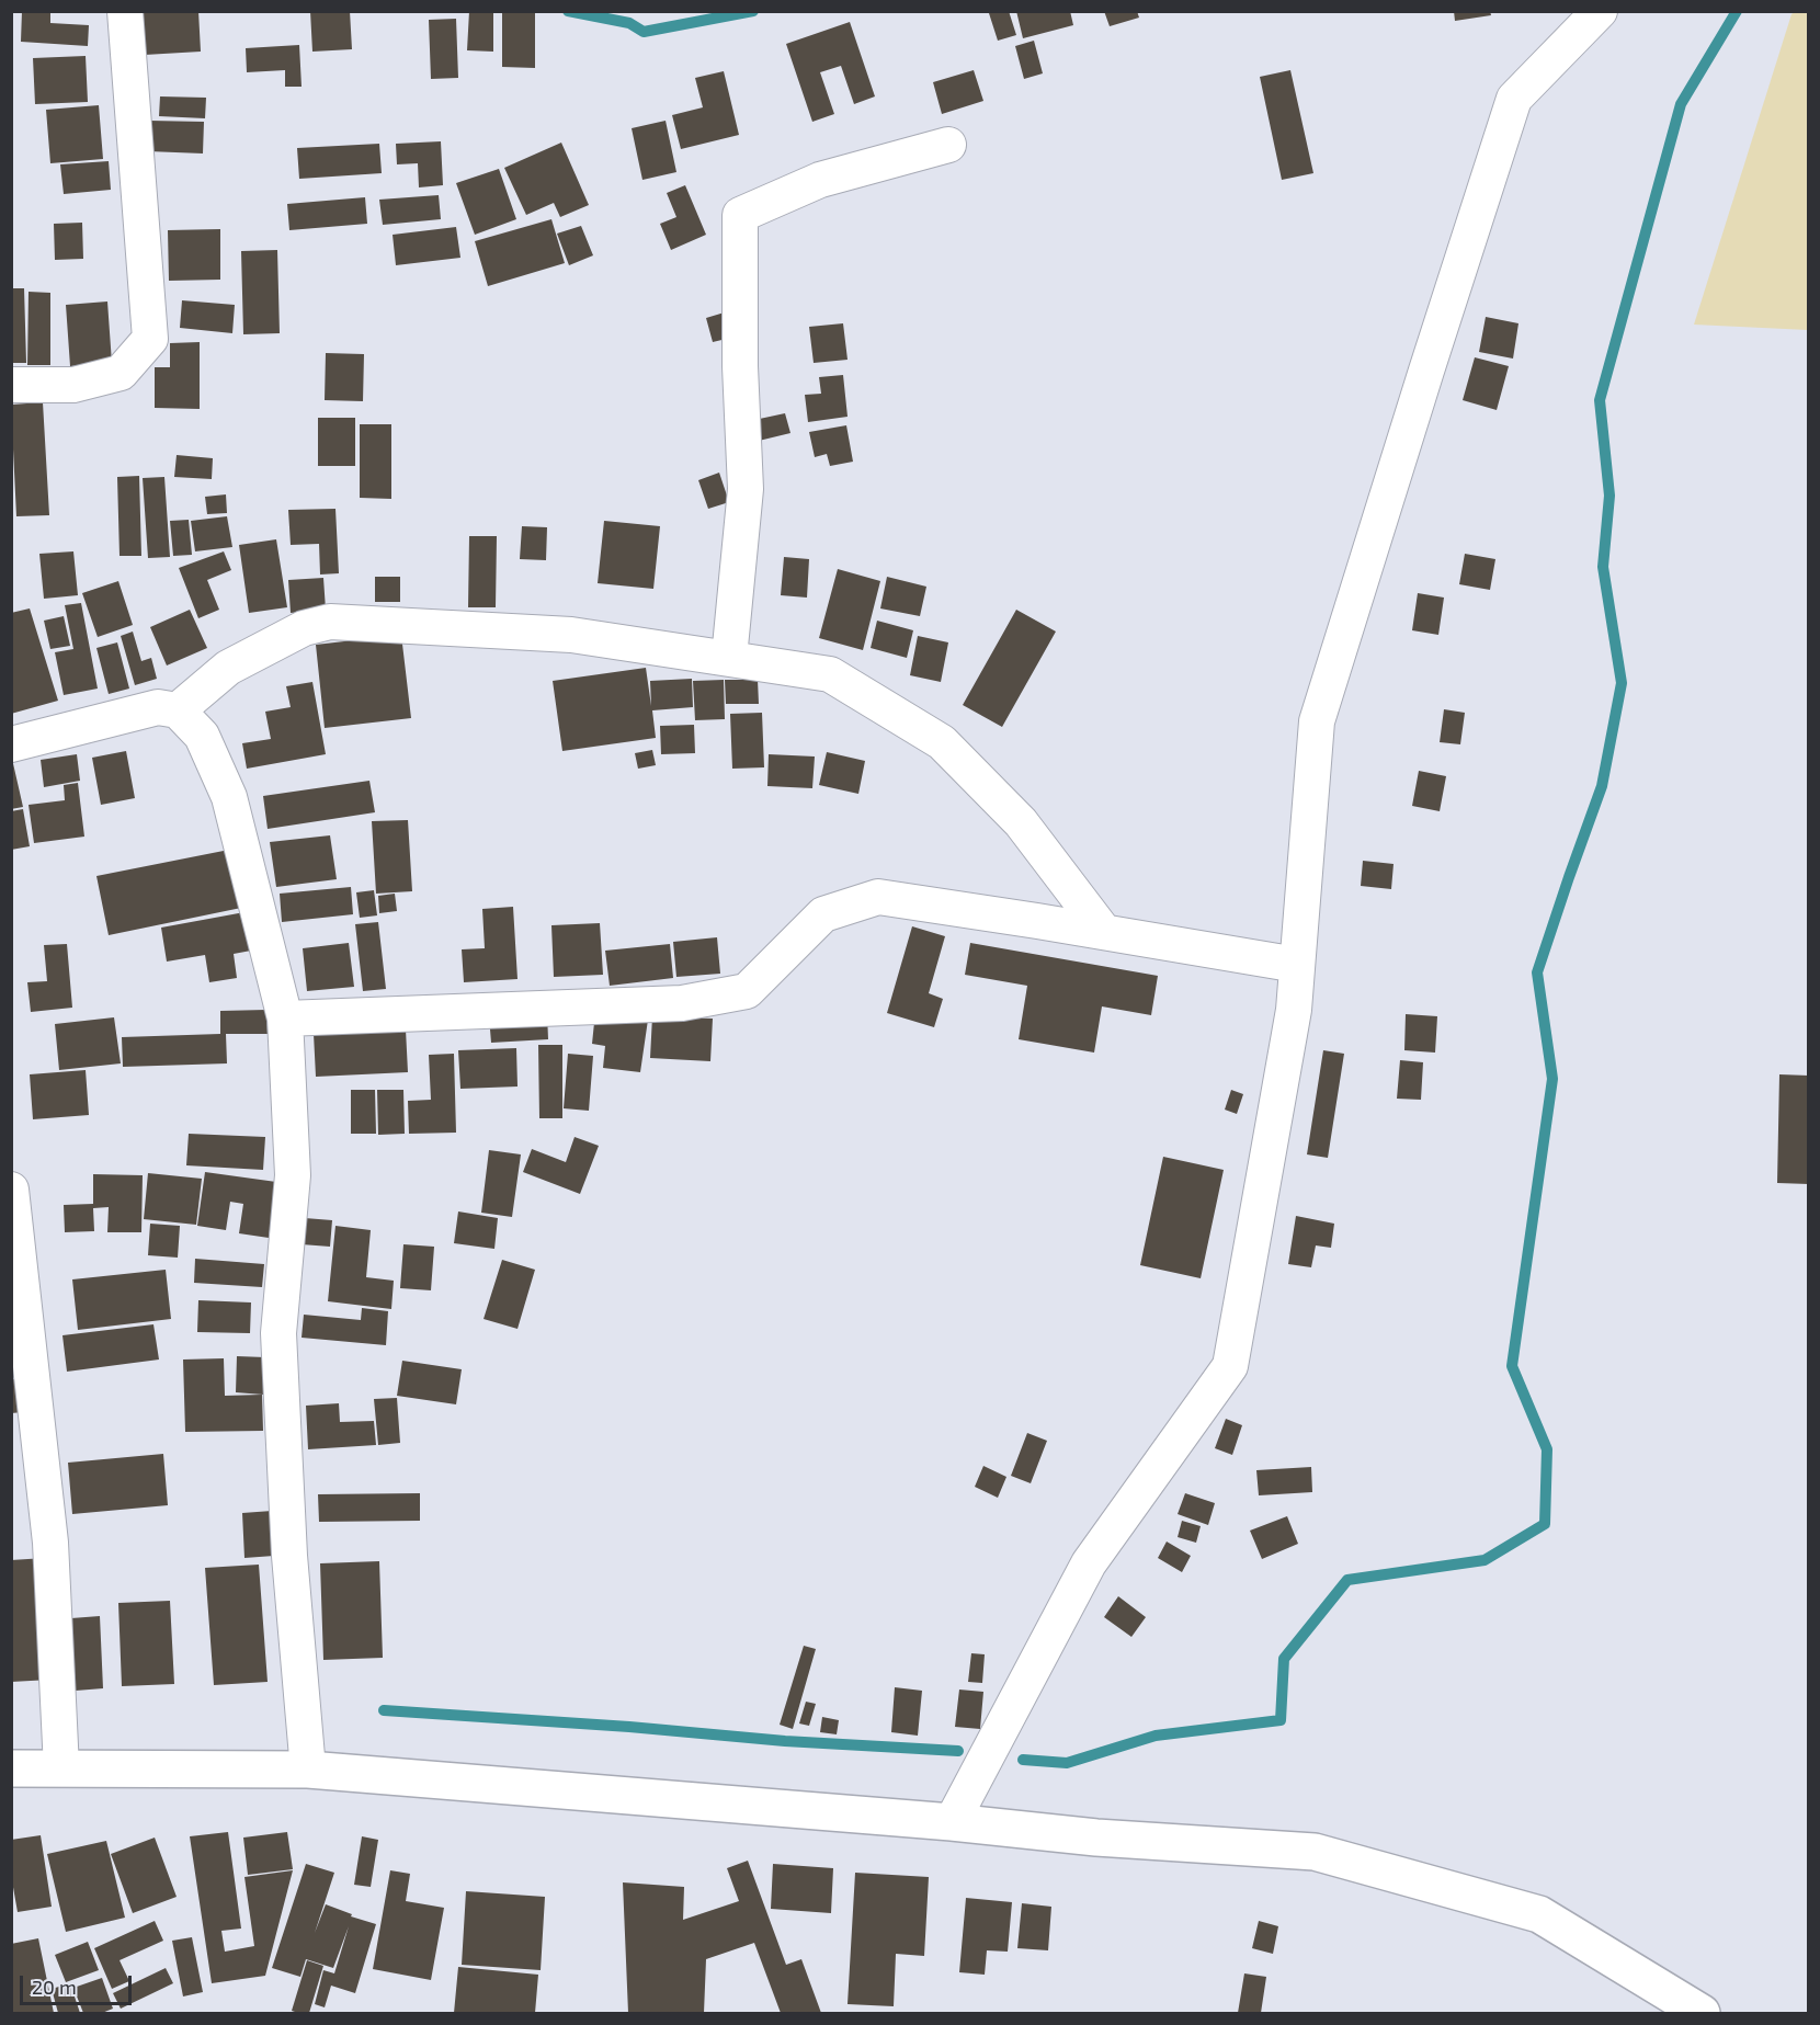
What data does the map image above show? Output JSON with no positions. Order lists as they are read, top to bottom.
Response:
{
  "scale_bar": "20 m"
}
